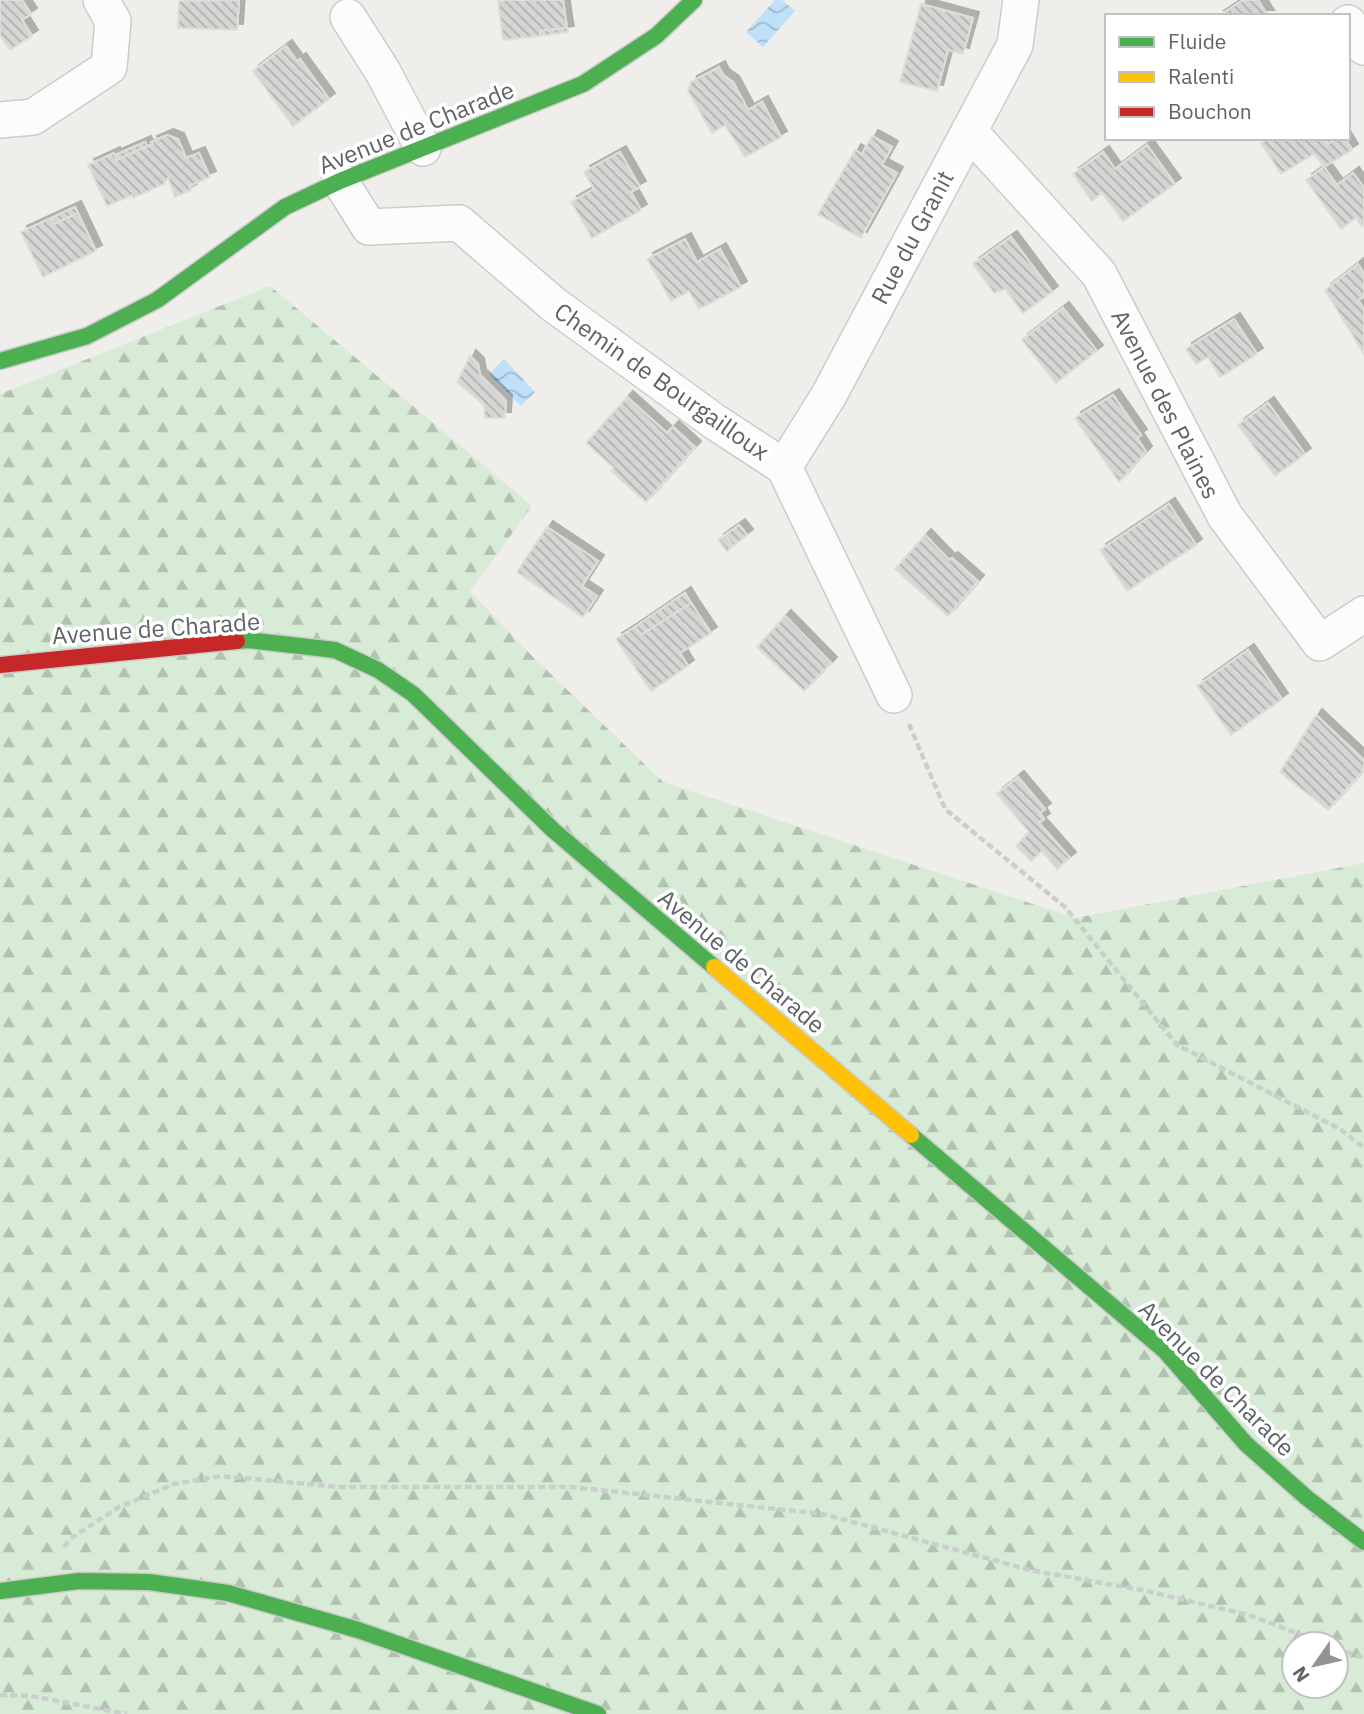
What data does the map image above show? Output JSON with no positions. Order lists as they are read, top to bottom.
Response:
{
  "streets": {
    "street": [
      "Avenue de Charade",
      "Rue du Granit",
      "Chemin de Bourgailloux",
      "Avenue des Plaines"
    ]
  },
  "crossings": [
    ["Avenue de Charade", "Chemin de Bourgailloux"],
    ["Rue du Granit", "Chemin de Bourgailloux"],
    ["Rue du Granit", "Avenue des Plaines"]
  ],
  "legend": ["Fluide", "Ralenti", "Bouchon"],
  "north": "bottom left"
}
